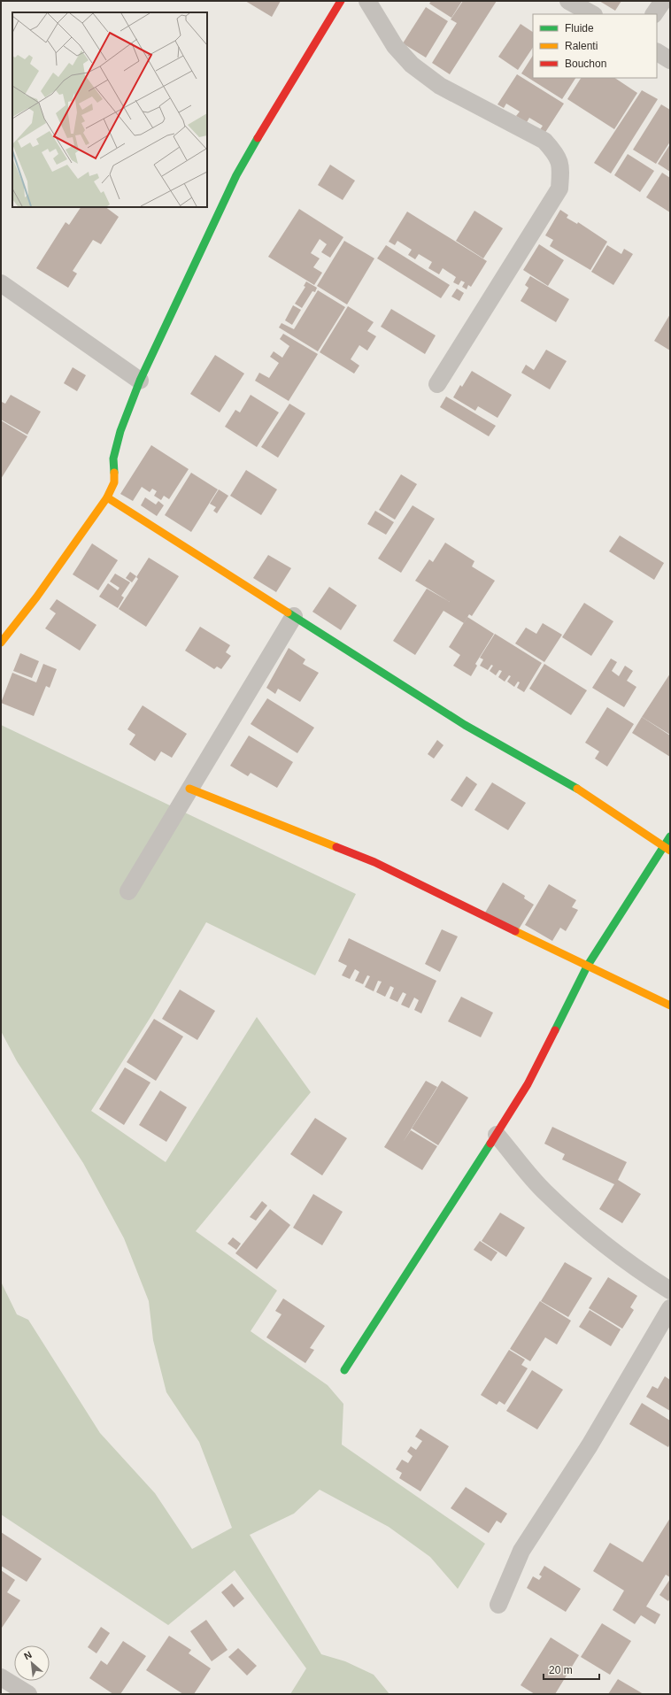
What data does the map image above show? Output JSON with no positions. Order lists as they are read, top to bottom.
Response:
{
  "legend": ["Fluide", "Ralenti", "Bouchon"],
  "scale_bar": "20 m",
  "north": "top left"
}
